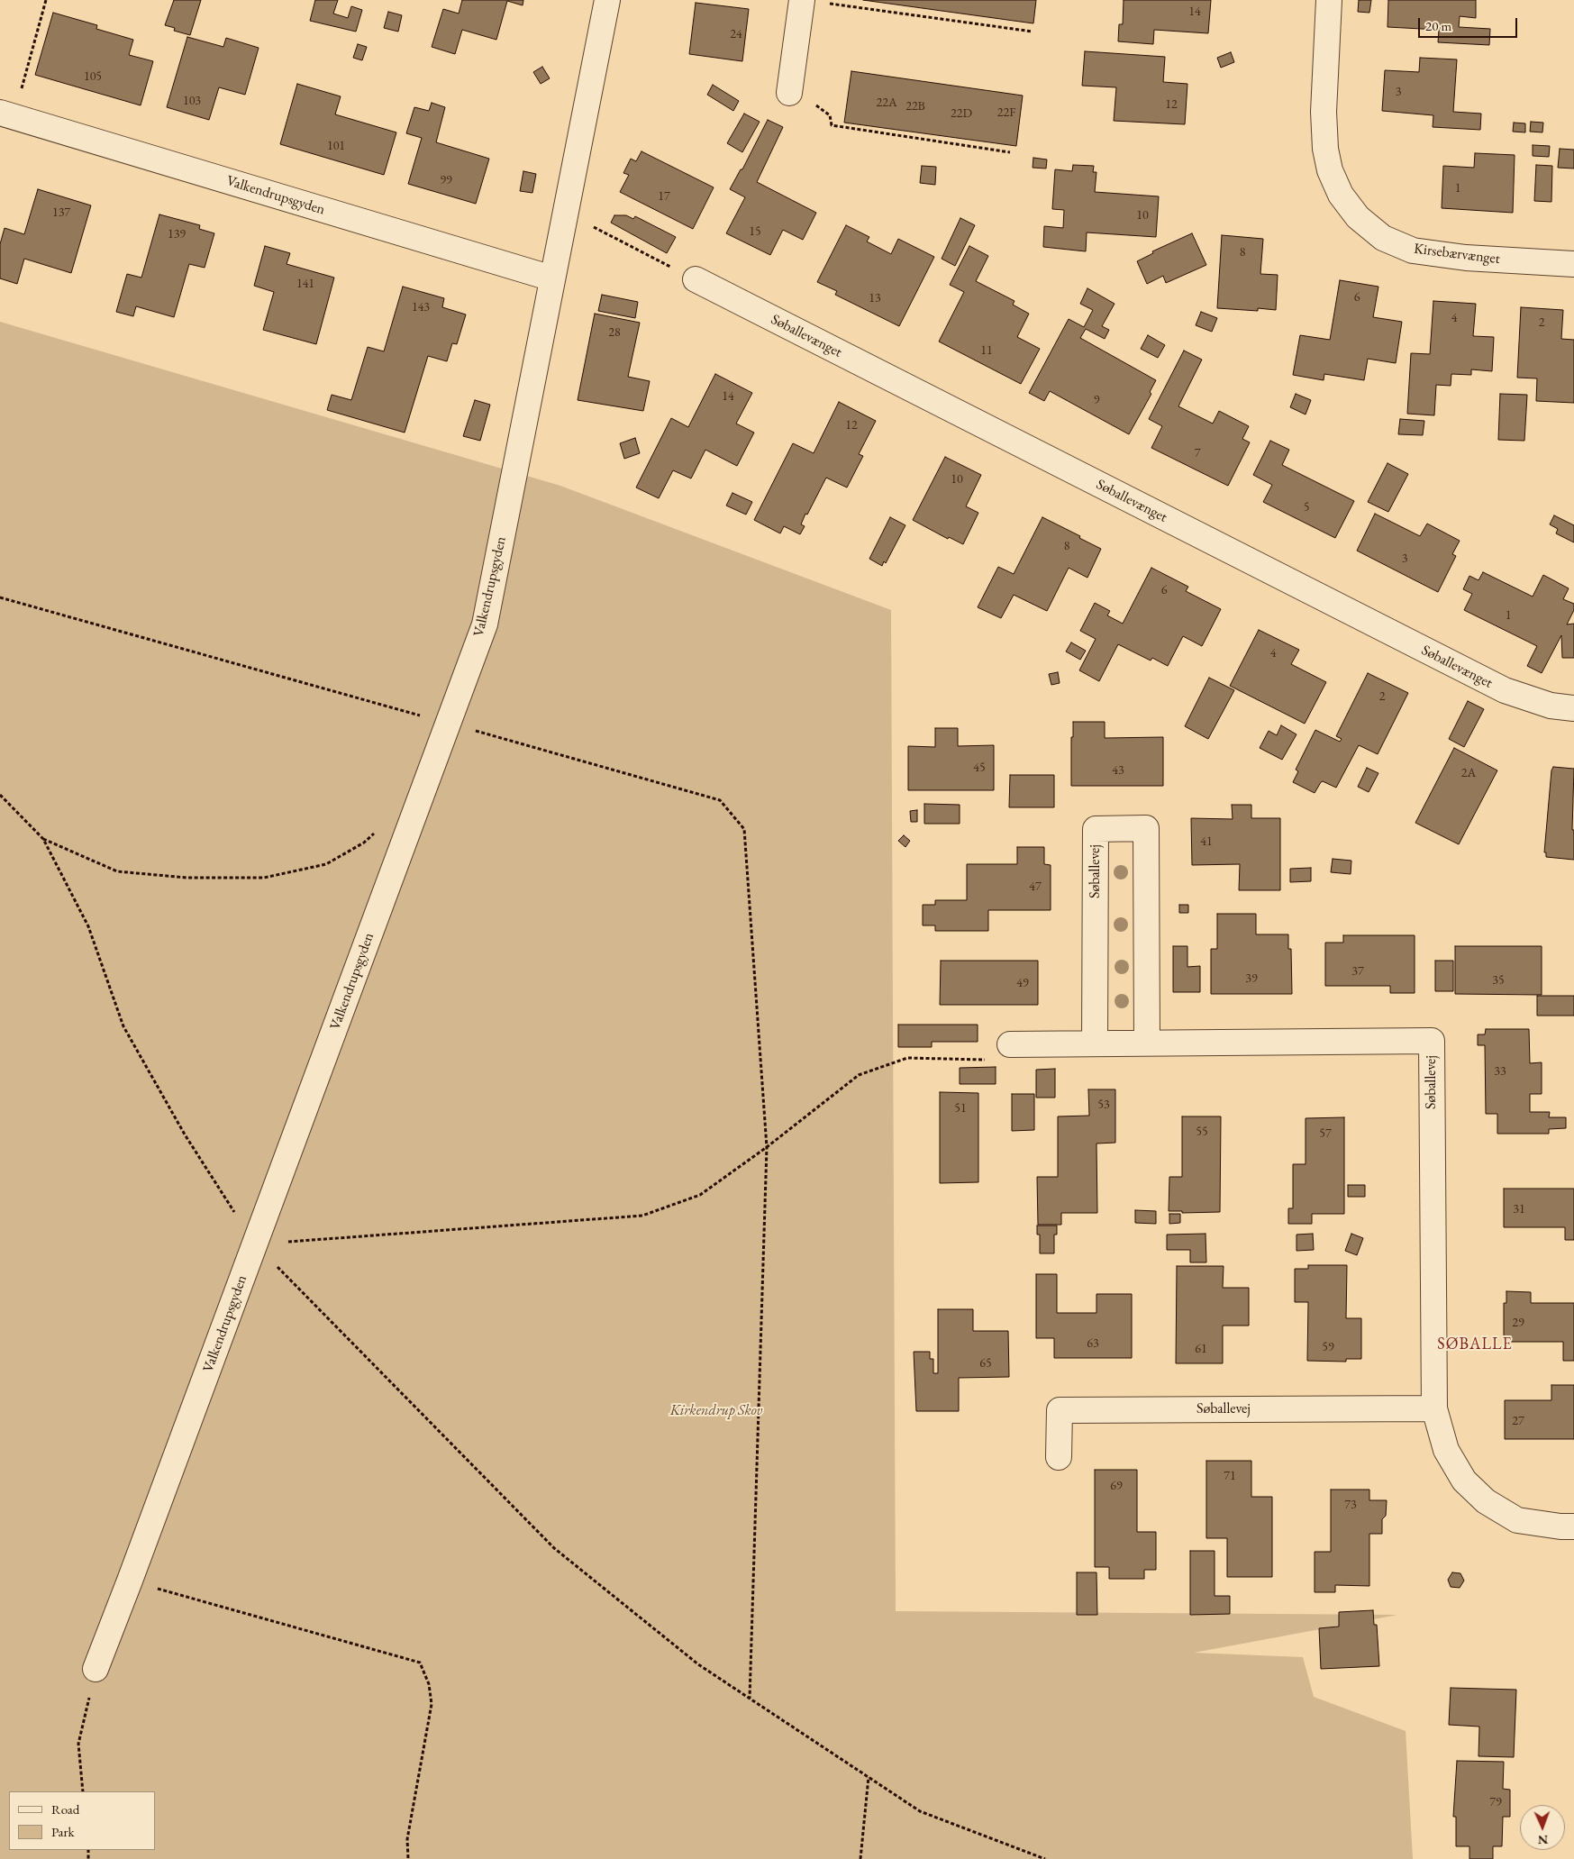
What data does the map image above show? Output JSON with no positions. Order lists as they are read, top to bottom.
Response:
{
  "streets": {
    "street": [
      "Valkendrupsgyden",
      "Kirsebærvænget",
      "Søballevænget",
      "Søballevej"
    ]
  },
  "districts": ["SØBALLE"],
  "parks": ["Kirkendrup Skov"],
  "house_numbers": [
    "14",
    "24",
    "105",
    "3",
    "103",
    "22A",
    "12",
    "22B",
    "22F",
    "22D",
    "101",
    "99",
    "1",
    "17",
    "137",
    "10",
    "15",
    "139",
    "8",
    "141",
    "6",
    "13",
    "143",
    "4",
    "2",
    "28",
    "11",
    "14",
    "9",
    "12",
    "7",
    "10",
    "5",
    "8",
    "3",
    "6",
    "1",
    "4",
    "2",
    "45",
    "43",
    "2A",
    "41",
    "47",
    "37",
    "39",
    "35",
    "49",
    "33",
    "53",
    "51",
    "55",
    "57",
    "31",
    "29",
    "63",
    "59",
    "61",
    "65",
    "27",
    "71",
    "69",
    "73",
    "79"
  ],
  "legend": ["Road", "Park"],
  "scale_bar": "20 m",
  "north": "bottom"
}
